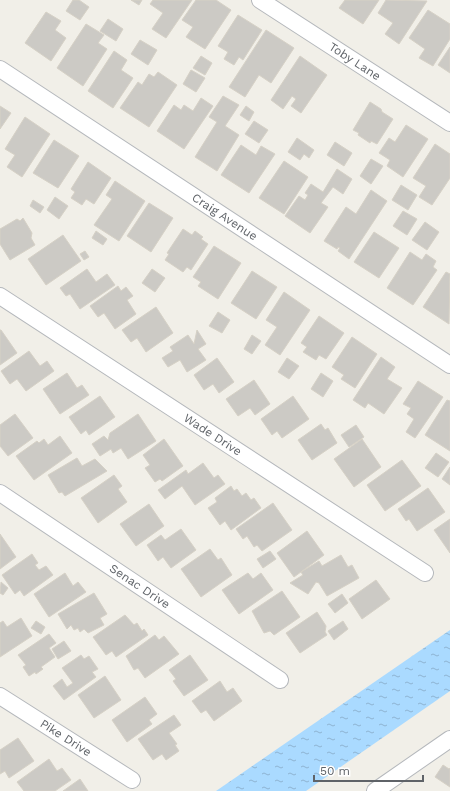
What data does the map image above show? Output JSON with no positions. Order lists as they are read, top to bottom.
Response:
{
  "streets": {
    "street": [
      "Toby Lane",
      "Craig Avenue",
      "Wade Drive",
      "Senac Drive",
      "Pike Drive"
    ]
  },
  "scale_bar": "50 m"
}
